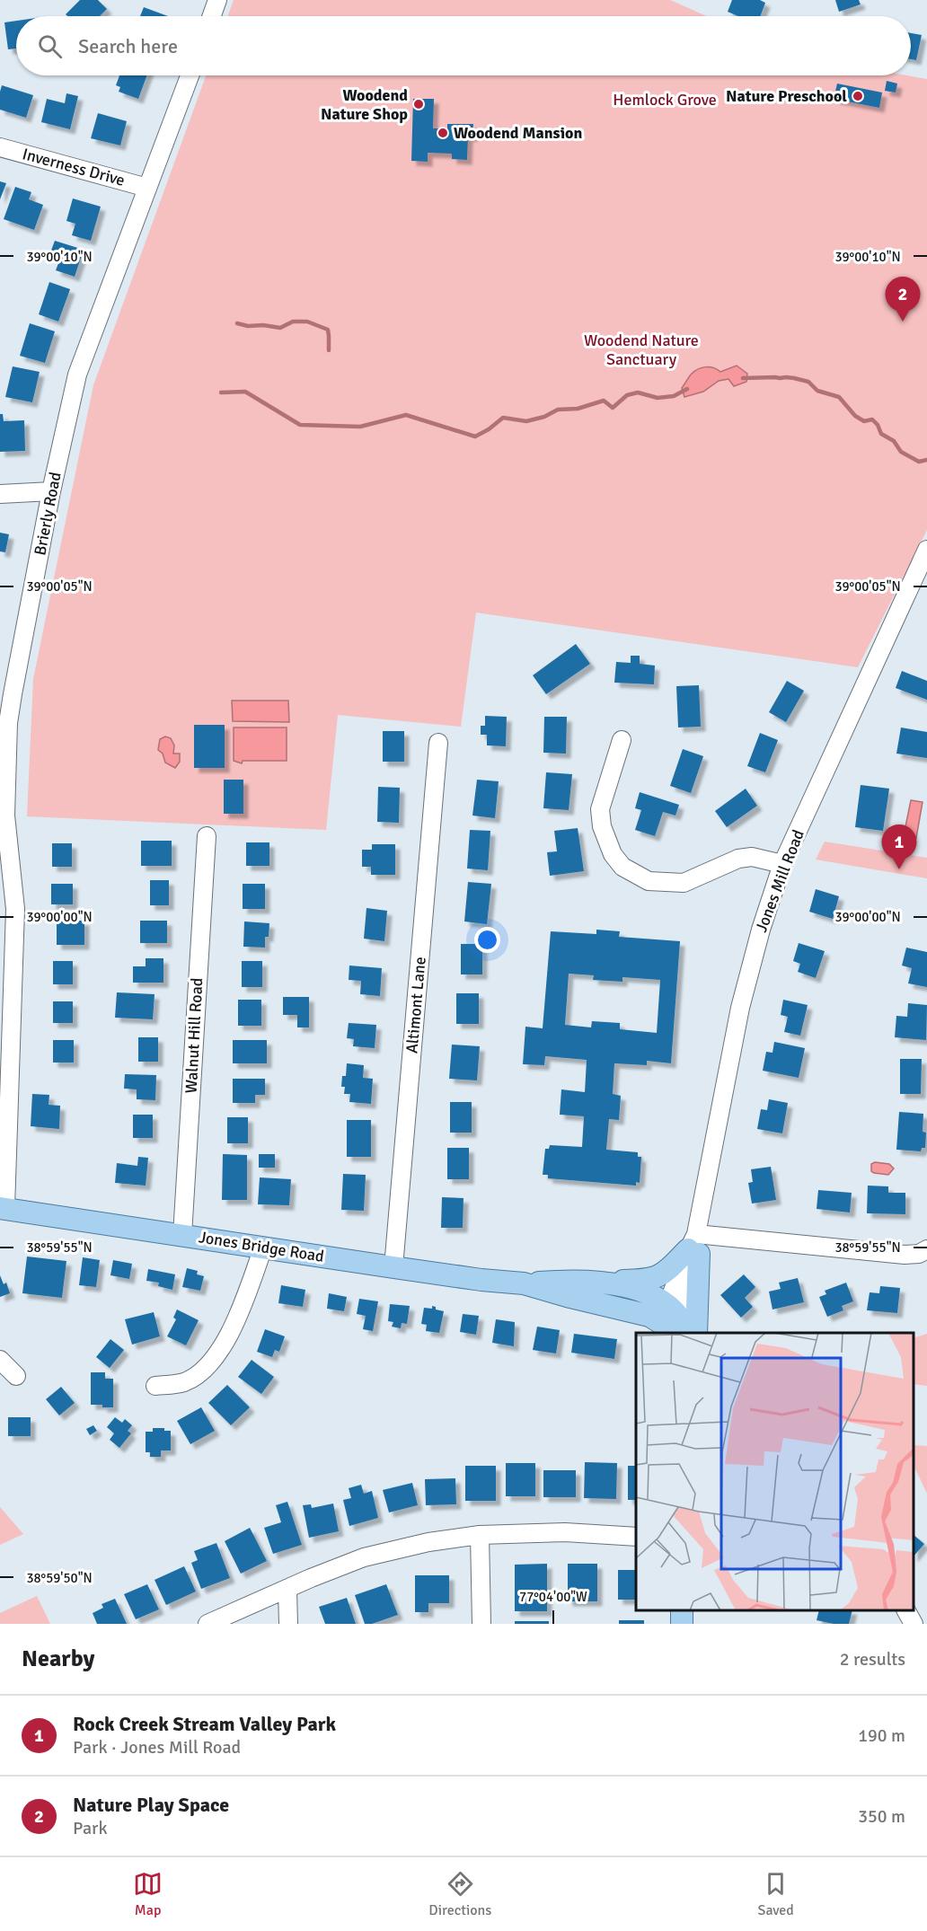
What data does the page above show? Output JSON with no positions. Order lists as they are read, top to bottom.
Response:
{
  "streets": {
    "main road": ["Jones Bridge Road"],
    "street": [
      "Inverness Drive",
      "Brierly Road",
      "Jones Mill Road",
      "Altimont Lane",
      "Walnut Hill Road"
    ]
  },
  "crossings": [
    ["Inverness Drive", "Brierly Road"],
    ["Brierly Road", "Jones Bridge Road"],
    ["Jones Mill Road", "Jones Bridge Road"],
    ["Altimont Lane", "Jones Bridge Road"],
    ["Walnut Hill Road", "Jones Bridge Road"]
  ],
  "parks": ["Hemlock Grove", "Woodend Nature Sanctuary"],
  "places": ["Nature Preschool", "Woodend Nature Shop", "Woodend Mansion"],
  "page": {
    "search": "Search here",
    "pins": ["2", "1"],
    "heading": ["Nearby", "2 results"],
    "list": [
      {
        "mark": "1",
        "name": "Rock Creek Stream Valley Park",
        "note": "Park · Jones Mill Road",
        "value": "190 m"
      },
      {
        "mark": "2",
        "name": "Nature Play Space",
        "note": "Park",
        "value": "350 m"
      }
    ],
    "nav": ["Map", "Directions", "Saved"]
  },
  "coordinates": [
    "39°00'10\"N",
    "39°00'05\"N",
    "39°00'00\"N",
    "38°59'55\"N",
    "38°59'50\"N",
    "77°04'00\"W"
  ]
}
